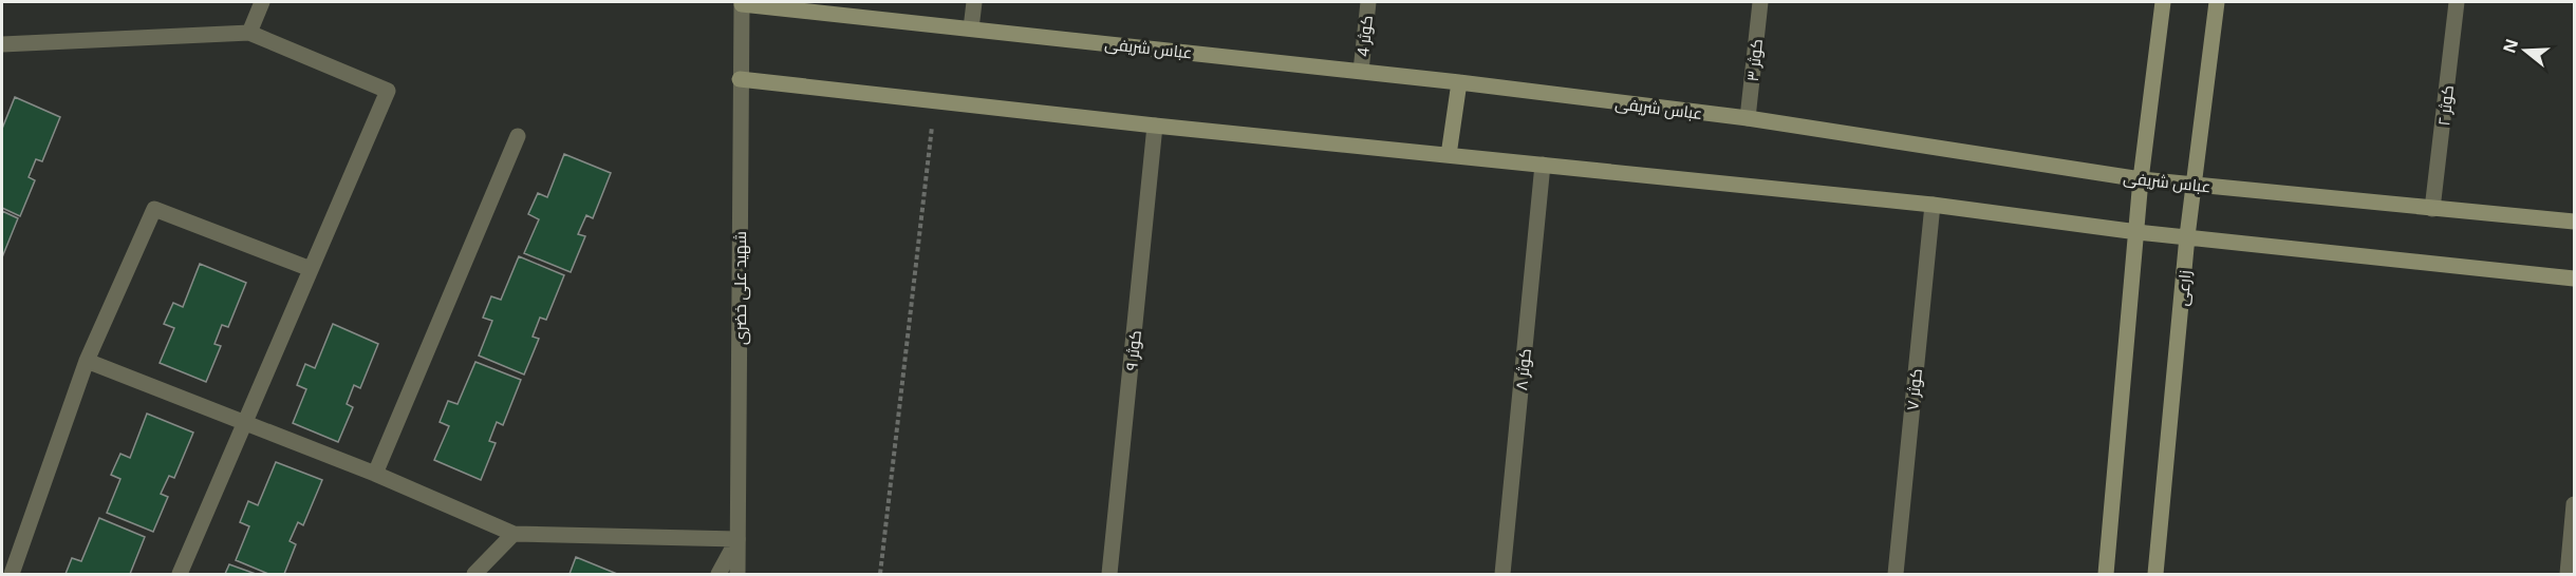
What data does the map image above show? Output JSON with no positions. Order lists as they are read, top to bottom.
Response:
{
  "streets": {
    "main road": ["عباس شریفی", "زارعی"],
    "street": [
      "کوثر 4",
      "کوثر ۳",
      "کوثر ۲",
      "شهید علی خضری",
      "کوثر ۹",
      "کوثر ۸",
      "کوثر ۷"
    ]
  },
  "crossings": [
    ["کوثر 4", "عباس شریفی"],
    ["عباس شریفی", "کوثر ۳"],
    ["عباس شریفی", "کوثر ۲"],
    ["عباس شریفی", "شهید علی خضری"],
    ["عباس شریفی", "زارعی"]
  ],
  "north": "left"
}
